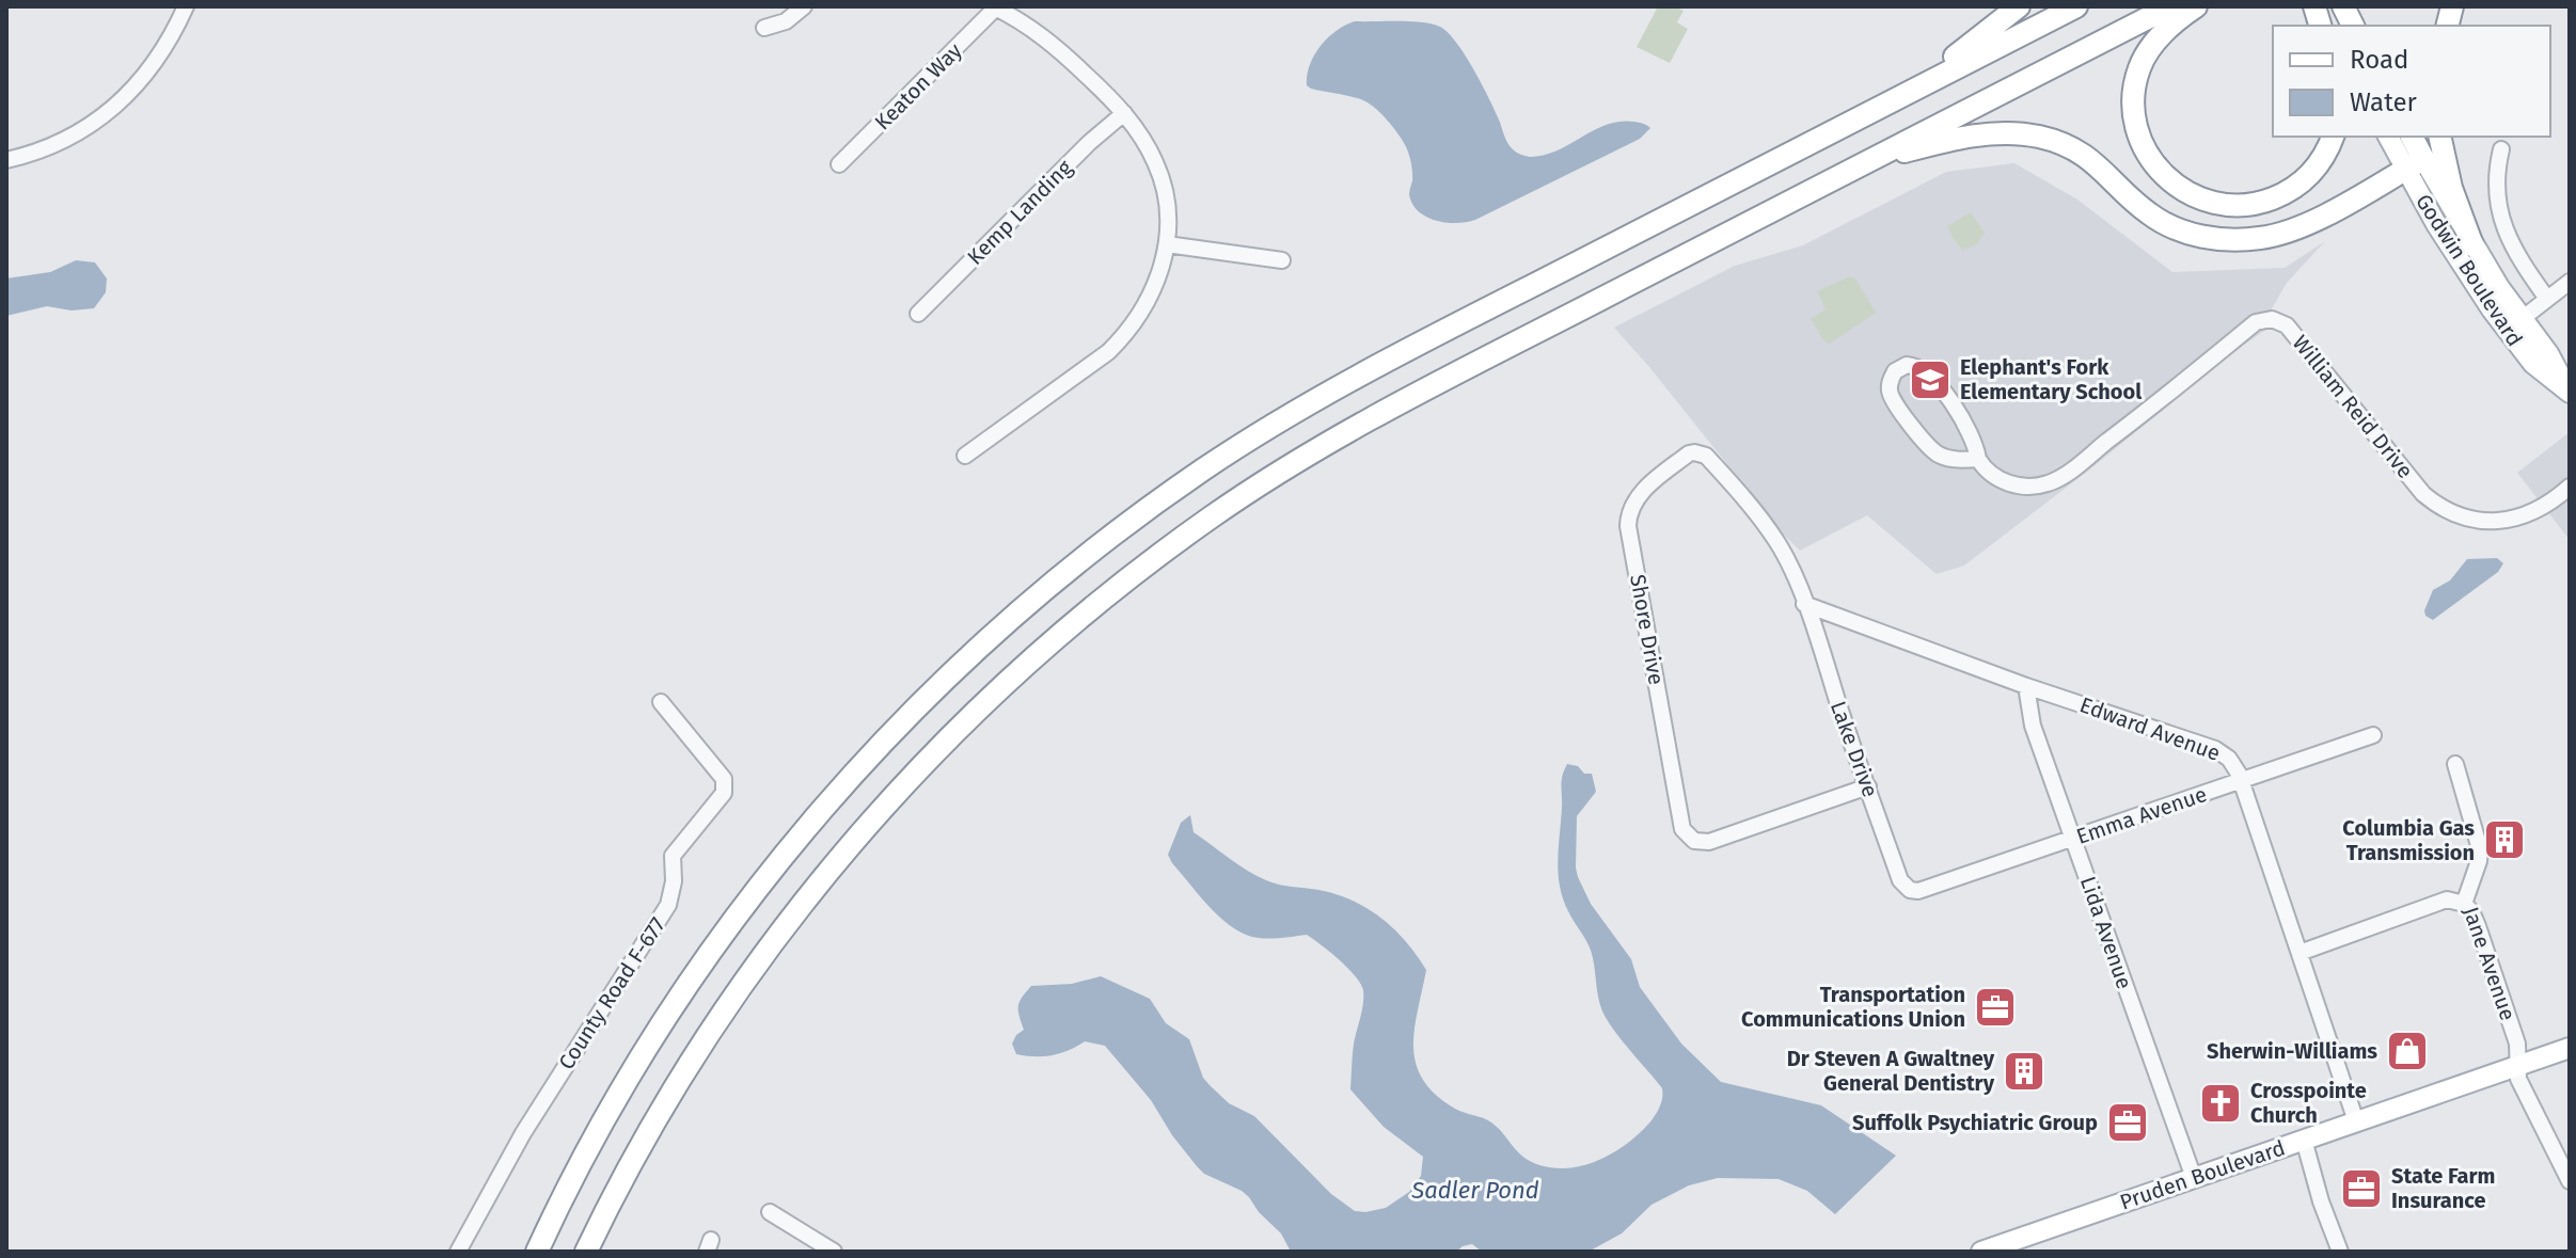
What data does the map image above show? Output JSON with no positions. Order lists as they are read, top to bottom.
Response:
{
  "streets": {
    "highway": ["Godwin Boulevard"],
    "main road": ["Pruden Boulevard"],
    "street": [
      "Keaton Way",
      "Kemp Landing",
      "William Reid Drive",
      "Shore Drive",
      "Edward Avenue",
      "Lake Drive",
      "Emma Avenue",
      "Lida Avenue",
      "Jane Avenue",
      "County Road F-677"
    ]
  },
  "crossings": [
    ["Shore Drive", "Edward Avenue"],
    ["Shore Drive", "Lake Drive"],
    ["Edward Avenue", "Lake Drive"],
    ["Edward Avenue", "Emma Avenue"],
    ["Edward Avenue", "Lida Avenue"],
    ["Edward Avenue", "Pruden Boulevard"],
    ["Lake Drive", "Emma Avenue"],
    ["Emma Avenue", "Lida Avenue"],
    ["Lida Avenue", "Pruden Boulevard"],
    ["Jane Avenue", "Pruden Boulevard"]
  ],
  "water": ["Sadler Pond"],
  "places": {
    "school or university": ["Elephant's Fork Elementary School"],
    "building": ["Columbia Gas Transmission", "Dr Steven A Gwaltney General Dentistry"],
    "office": ["Transportation Communications Union", "Suffolk Psychiatric Group", "State Farm Insurance"],
    "shop": ["Sherwin-Williams"],
    "church": ["Crosspointe Church"]
  },
  "legend": ["Road", "Water"]
}
